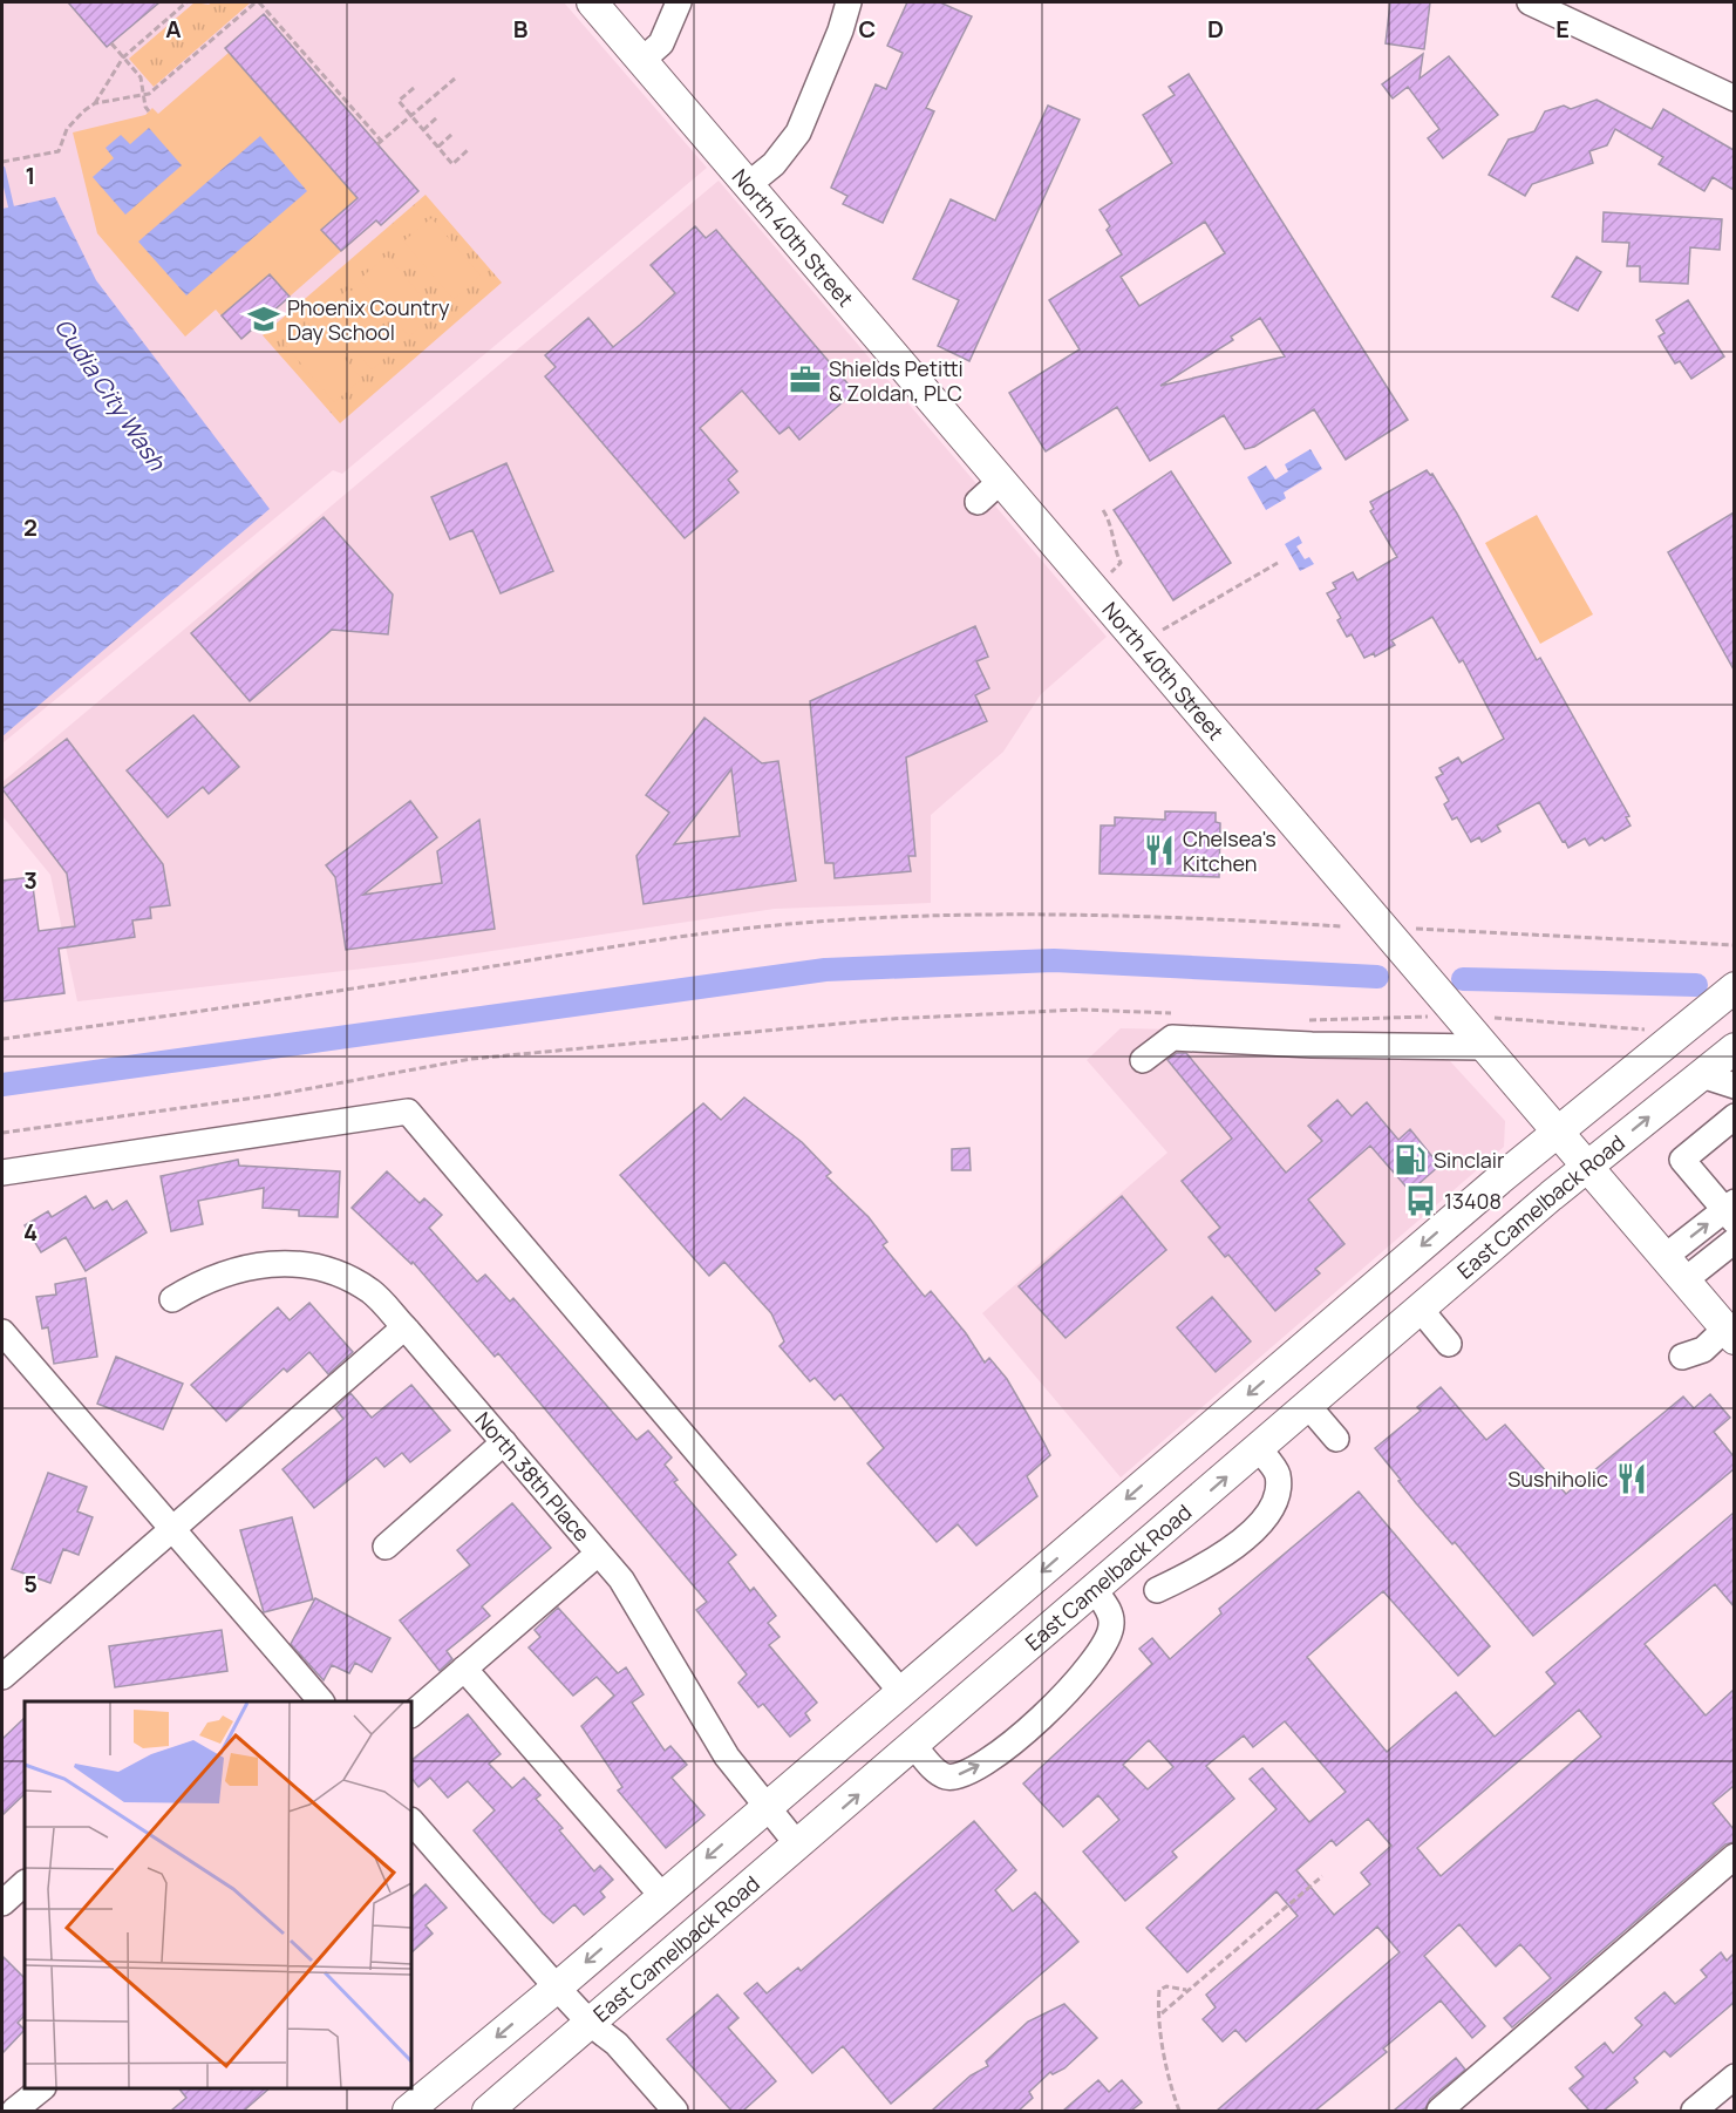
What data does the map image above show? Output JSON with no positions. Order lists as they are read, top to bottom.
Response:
{
  "streets": {
    "main road": ["North 40th Street", "East Camelback Road"],
    "street": ["North 38th Place"]
  },
  "crossings": [
    ["North 40th Street", "East Camelback Road"],
    ["East Camelback Road", "North 38th Place"]
  ],
  "water": ["Cudia City Wash"],
  "places": {
    "school or university": ["Phoenix Country Day School"],
    "office": ["Shields Petitti & Zoldan, PLC"],
    "restaurant": ["Chelsea's Kitchen", "Sushiholic"],
    "fuel station": ["Sinclair"],
    "bus stop": ["13408"]
  },
  "grid": {
    "columns": [
      "A",
      "B",
      "C",
      "D",
      "E"
    ],
    "rows": [
      "1",
      "2",
      "3",
      "4",
      "5"
    ]
  }
}
